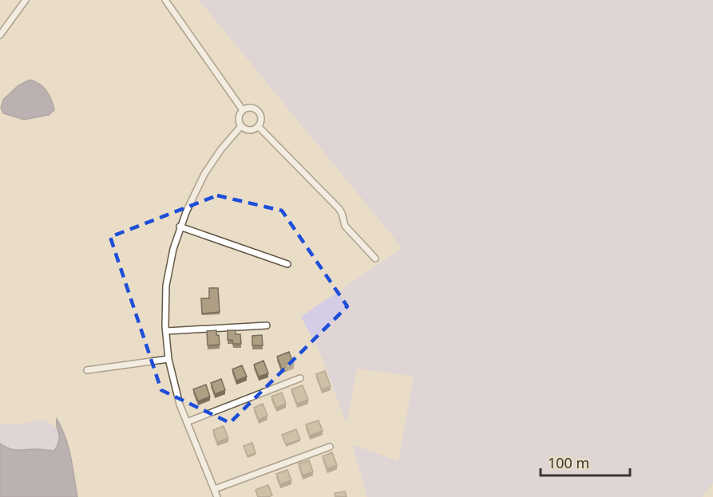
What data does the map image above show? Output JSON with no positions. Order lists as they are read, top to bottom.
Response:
{
  "scale_bar": "100 m"
}
